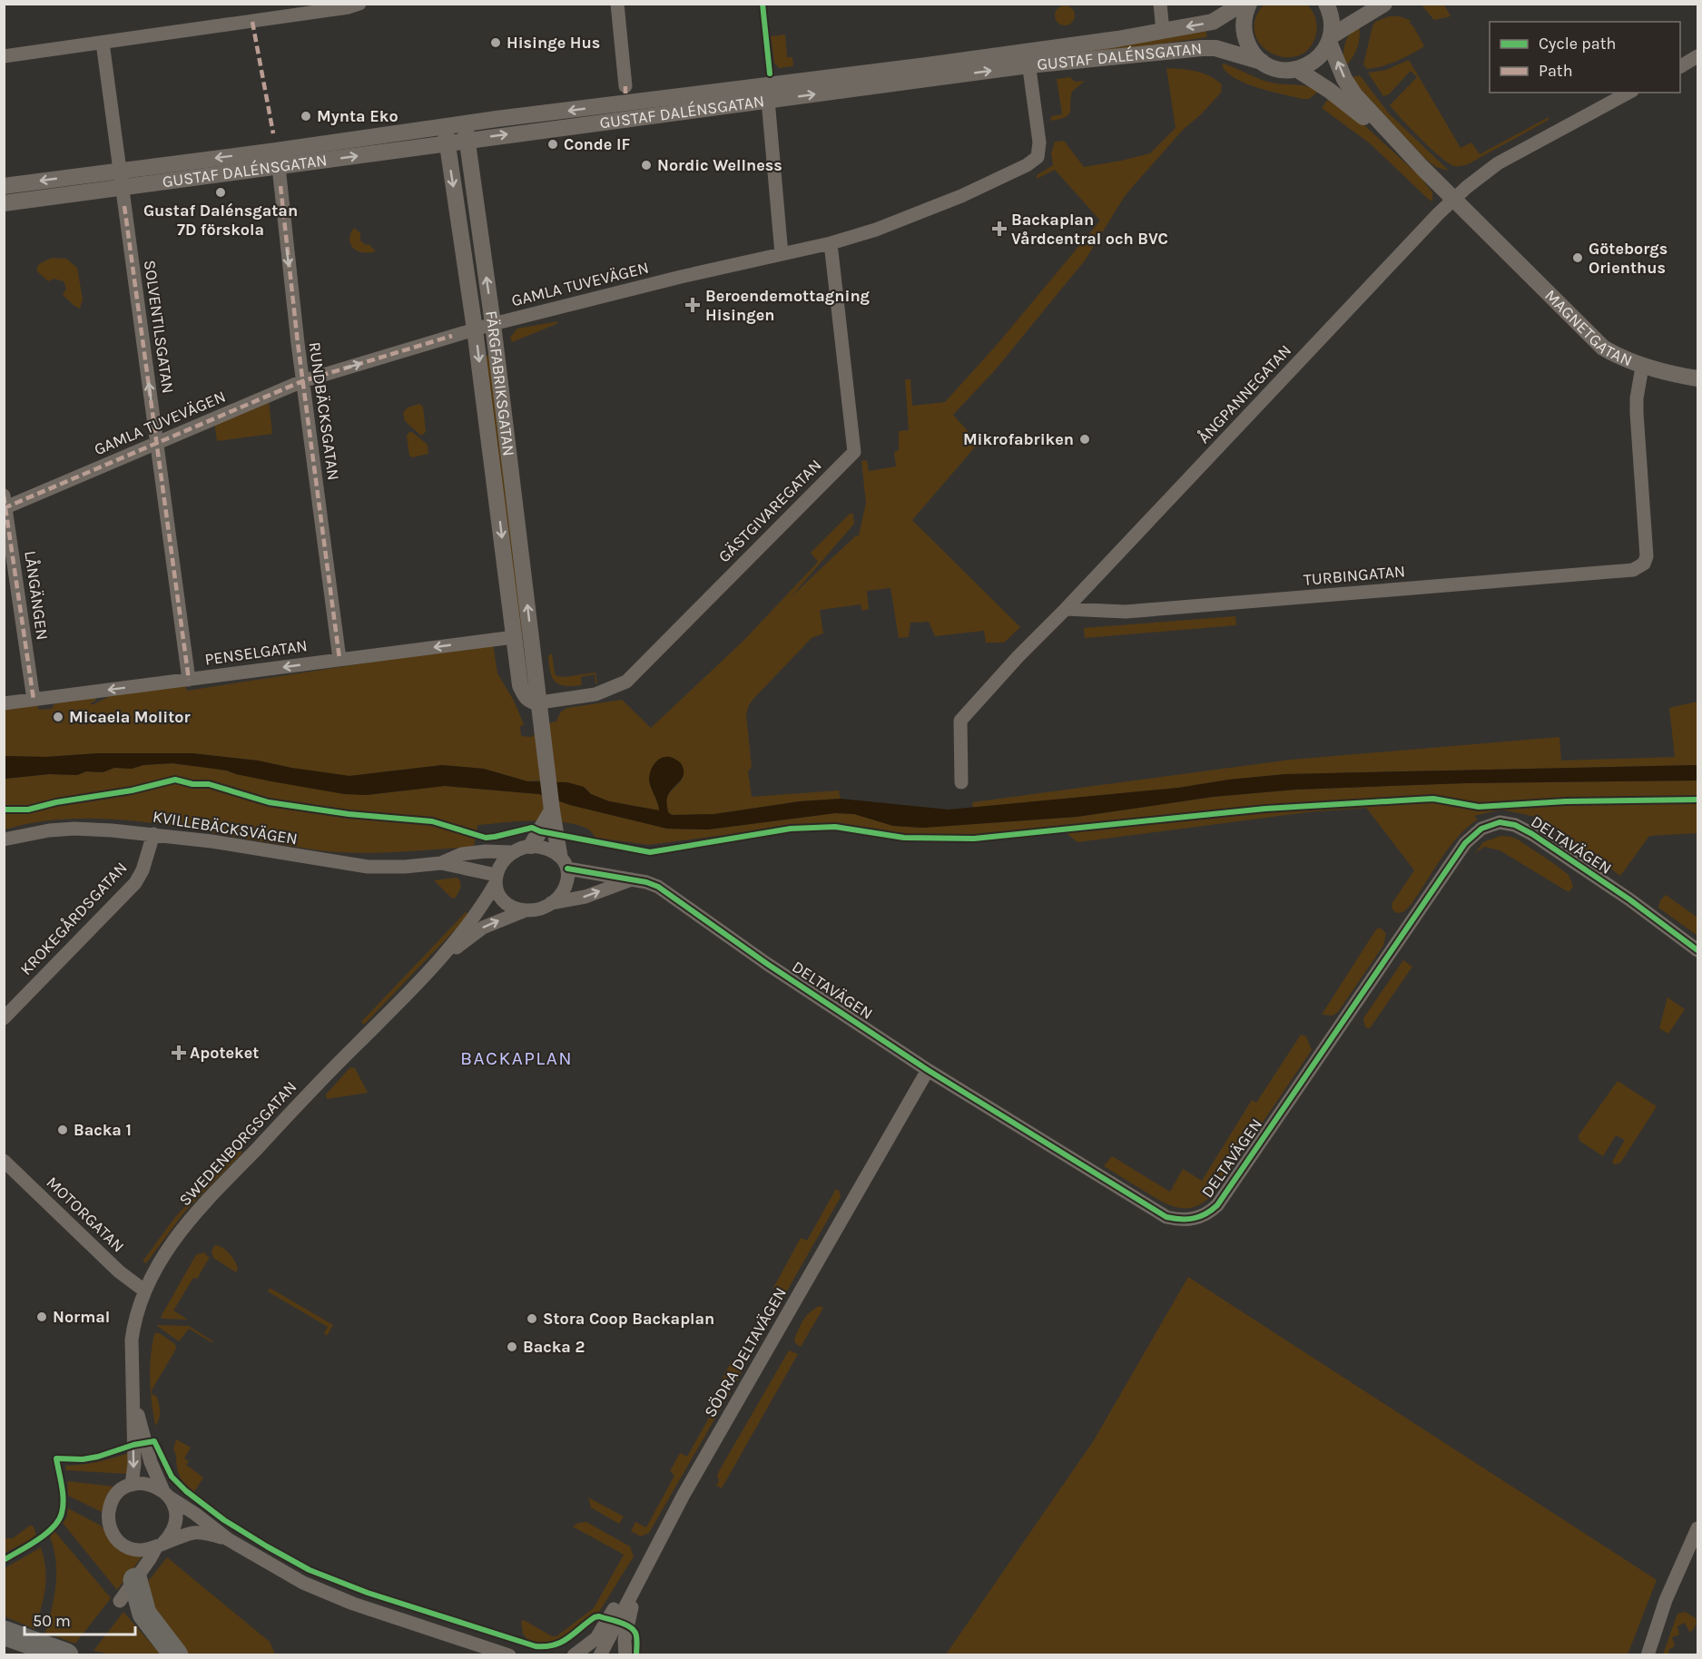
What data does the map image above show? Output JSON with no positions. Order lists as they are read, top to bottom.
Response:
{
  "streets": {
    "street": [
      "GUSTAF DALÉNSGATAN",
      "GAMLA TUVEVÄGEN",
      "MAGNETGATAN",
      "SOLVENTILSGATAN",
      "FÄRGFABRIKSGATAN",
      "ÅNGPANNEGATAN",
      "RUNDBÄCKSGATAN",
      "GÄSTGIVAREGATAN",
      "TURBINGATAN",
      "LÅNGÄNGEN",
      "PENSELGATAN",
      "KVILLEBÄCKSVÄGEN",
      "DELTAVÄGEN",
      "KROKEGÅRDSGATAN",
      "SWEDENBORGSGATAN",
      "MOTORGATAN",
      "SÖDRA DELTAVÄGEN"
    ]
  },
  "crossings": [
    ["GUSTAF DALÉNSGATAN", "GAMLA TUVEVÄGEN"],
    ["GUSTAF DALÉNSGATAN", "MAGNETGATAN"],
    ["GUSTAF DALÉNSGATAN", "SOLVENTILSGATAN"],
    ["GUSTAF DALÉNSGATAN", "FÄRGFABRIKSGATAN"],
    ["GUSTAF DALÉNSGATAN", "RUNDBÄCKSGATAN"],
    ["GAMLA TUVEVÄGEN", "SOLVENTILSGATAN"],
    ["GAMLA TUVEVÄGEN", "FÄRGFABRIKSGATAN"],
    ["GAMLA TUVEVÄGEN", "RUNDBÄCKSGATAN"],
    ["GAMLA TUVEVÄGEN", "GÄSTGIVAREGATAN"],
    ["GAMLA TUVEVÄGEN", "LÅNGÄNGEN"],
    ["MAGNETGATAN", "ÅNGPANNEGATAN"],
    ["MAGNETGATAN", "TURBINGATAN"],
    ["SOLVENTILSGATAN", "PENSELGATAN"],
    ["FÄRGFABRIKSGATAN", "GÄSTGIVAREGATAN"],
    ["FÄRGFABRIKSGATAN", "PENSELGATAN"],
    ["FÄRGFABRIKSGATAN", "KVILLEBÄCKSVÄGEN"],
    ["FÄRGFABRIKSGATAN", "DELTAVÄGEN"],
    ["FÄRGFABRIKSGATAN", "SWEDENBORGSGATAN"],
    ["ÅNGPANNEGATAN", "TURBINGATAN"],
    ["RUNDBÄCKSGATAN", "PENSELGATAN"],
    ["LÅNGÄNGEN", "PENSELGATAN"],
    ["KVILLEBÄCKSVÄGEN", "DELTAVÄGEN"],
    ["KVILLEBÄCKSVÄGEN", "KROKEGÅRDSGATAN"],
    ["KVILLEBÄCKSVÄGEN", "SWEDENBORGSGATAN"],
    ["DELTAVÄGEN", "SWEDENBORGSGATAN"],
    ["DELTAVÄGEN", "SÖDRA DELTAVÄGEN"],
    ["SWEDENBORGSGATAN", "MOTORGATAN"]
  ],
  "one_way": ["SOLVENTILSGATAN", "RUNDBÄCKSGATAN", "PENSELGATAN"],
  "districts": ["BACKAPLAN"],
  "places": {
    "other": [
      "Hisinge Hus",
      "Mynta Eko",
      "Conde IF",
      "Nordic Wellness",
      "Gustaf Dalénsgatan 7D förskola",
      "Göteborgs Orienthus",
      "Mikrofabriken",
      "Micaela Molitor",
      "Backa 1",
      "Normal",
      "Stora Coop Backaplan",
      "Backa 2"
    ],
    "health": ["Backaplan Vårdcentral och BVC", "Beroendemottagning Hisingen", "Apoteket"]
  },
  "legend": ["Cycle path", "Path"],
  "scale_bar": "50 m"
}
